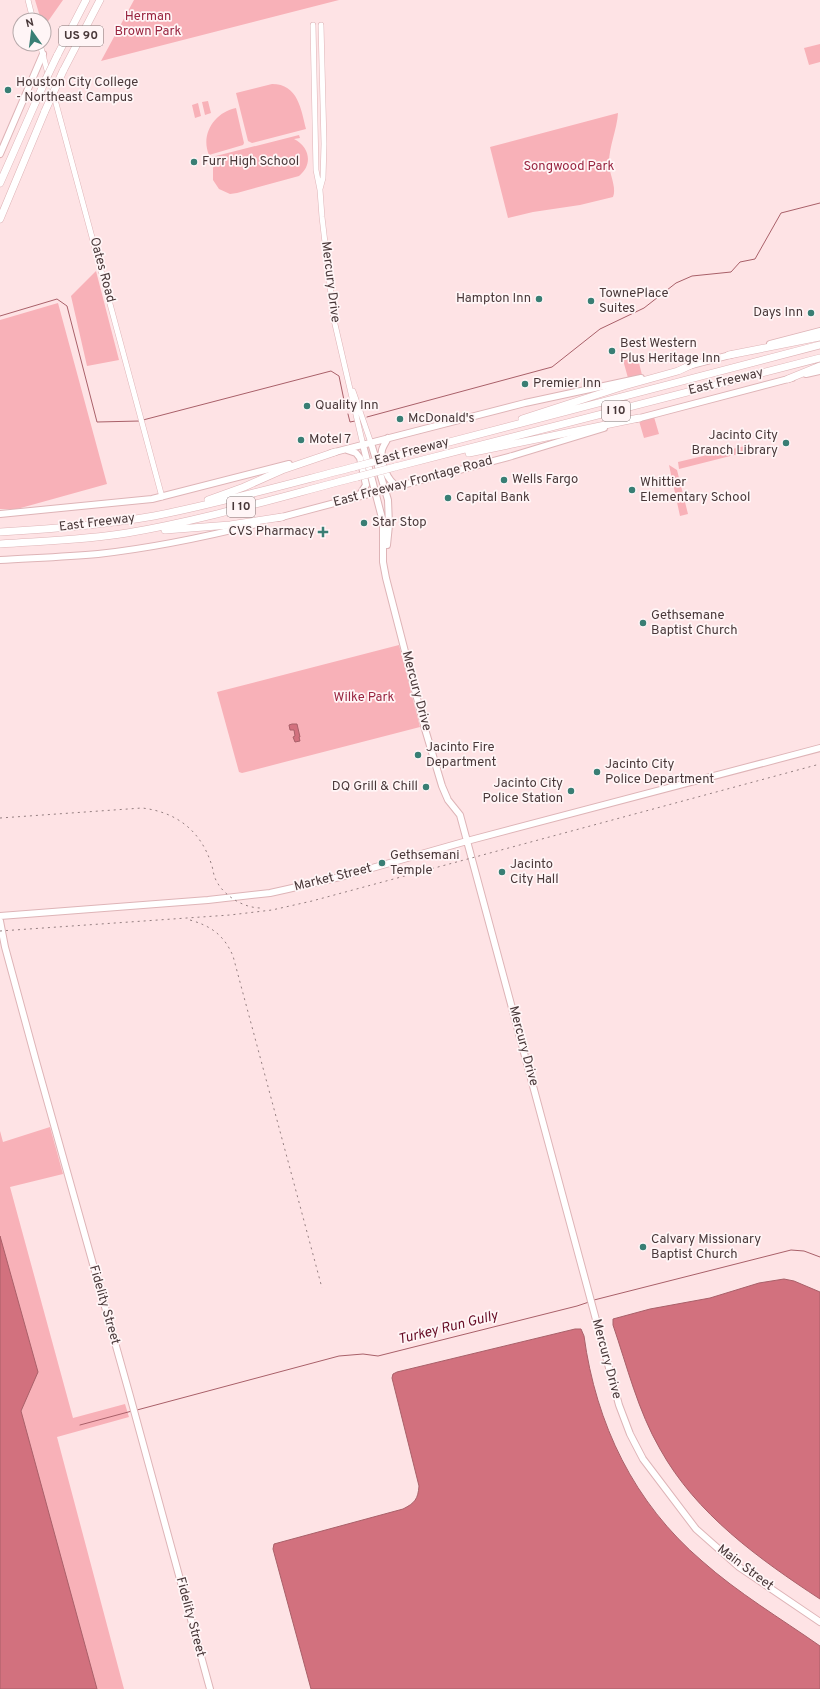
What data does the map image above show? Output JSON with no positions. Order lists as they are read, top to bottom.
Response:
{
  "streets": {
    "highway": ["US 90", "East Freeway", "I 10"],
    "main road": [
      "Mercury Drive",
      "East Freeway Frontage Road",
      "Market Street",
      "Fidelity Street",
      "Main Street"
    ],
    "street": ["Oates Road"]
  },
  "crossings": [
    ["Mercury Drive", "East Freeway Frontage Road"],
    ["Mercury Drive", "Market Street"],
    ["Mercury Drive", "Main Street"]
  ],
  "water": ["Turkey Run Gully"],
  "parks": ["Herman Brown Park", "Songwood Park", "Wilke Park"],
  "places": {
    "other": [
      "Houston City College - Northeast Campus",
      "Furr High School",
      "Hampton Inn",
      "TownePlace Suites",
      "Days Inn",
      "Best Western Plus Heritage Inn",
      "Premier Inn",
      "Quality Inn",
      "McDonald's",
      "Motel 7",
      "Jacinto City Branch Library",
      "Wells Fargo",
      "Whittier Elementary School",
      "Capital Bank",
      "Star Stop",
      "Gethsemane Baptist Church",
      "Jacinto Fire Department",
      "Jacinto City Police Department",
      "DQ Grill & Chill",
      "Jacinto City Police Station",
      "Gethsemani Temple",
      "Jacinto City Hall",
      "Calvary Missionary Baptist Church"
    ],
    "health": ["CVS Pharmacy"]
  },
  "north": "top"
}
